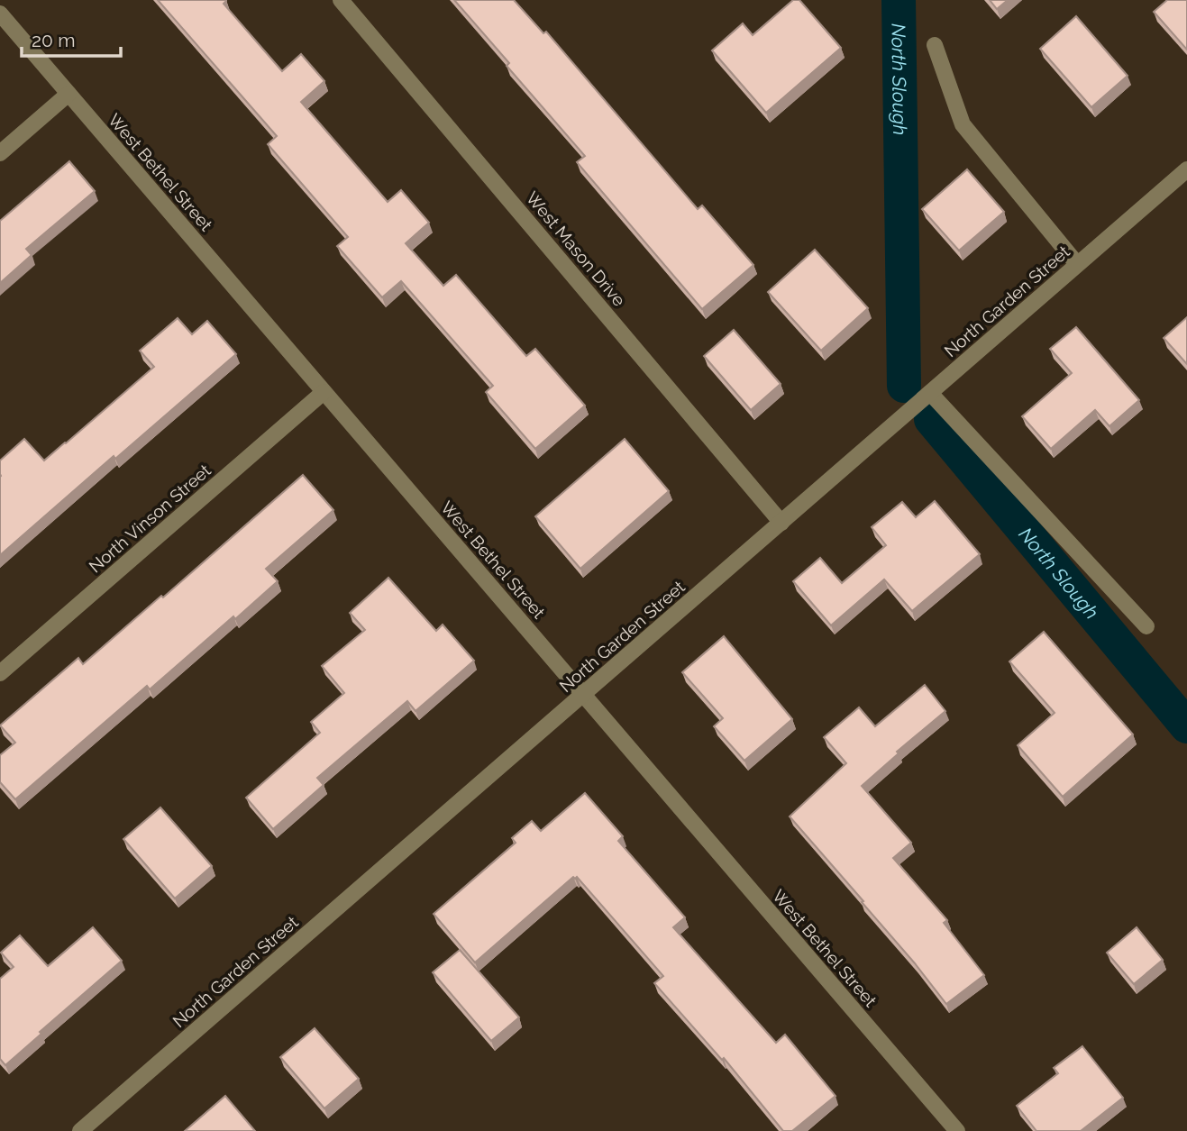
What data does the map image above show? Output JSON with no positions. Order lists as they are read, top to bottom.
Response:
{
  "streets": {
    "street": [
      "West Bethel Street",
      "West Mason Drive",
      "North Garden Street",
      "North Vinson Street"
    ]
  },
  "crossings": [
    ["West Bethel Street", "North Garden Street"],
    ["West Bethel Street", "North Vinson Street"],
    ["West Mason Drive", "North Garden Street"]
  ],
  "water": ["North Slough"],
  "scale_bar": "20 m"
}
